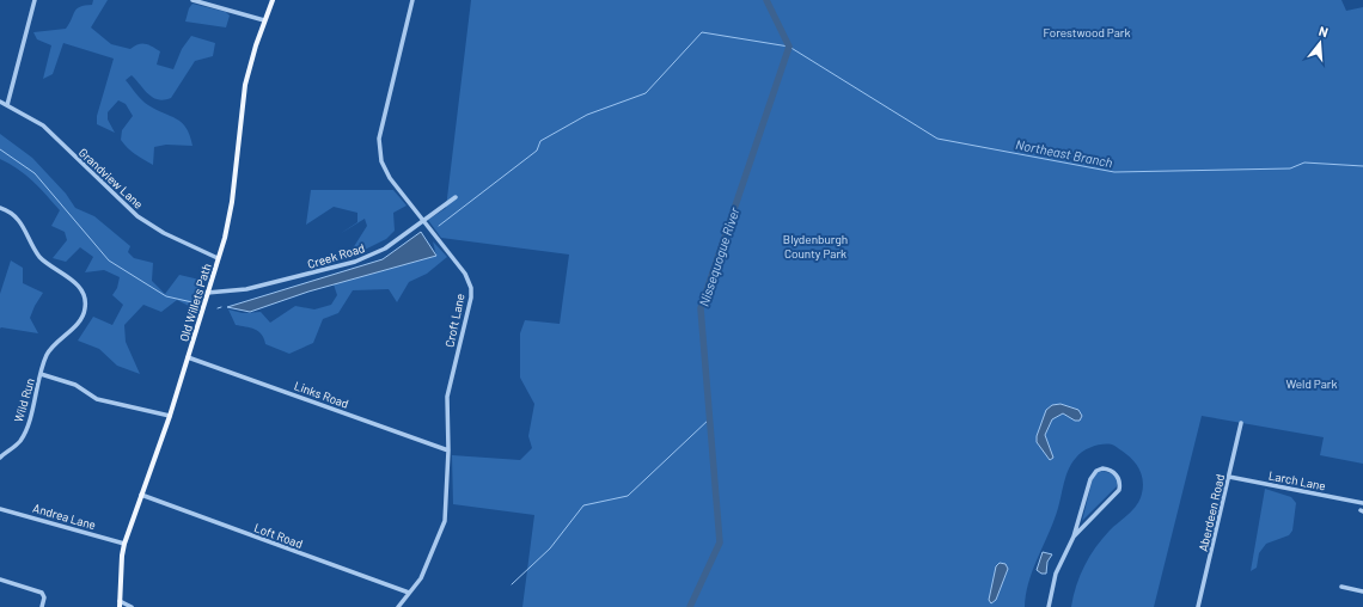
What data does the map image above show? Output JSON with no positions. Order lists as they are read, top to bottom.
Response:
{
  "streets": {
    "main road": ["Old Willets Path"],
    "street": [
      "Grandview Lane",
      "Creek Road",
      "Croft Lane",
      "Links Road",
      "Wild Run",
      "Larch Lane",
      "Aberdeen Road",
      "Andrea Lane",
      "Loft Road"
    ]
  },
  "crossings": [
    ["Grandview Lane", "Old Willets Path"],
    ["Creek Road", "Old Willets Path"],
    ["Creek Road", "Croft Lane"],
    ["Old Willets Path", "Links Road"],
    ["Old Willets Path", "Andrea Lane"],
    ["Old Willets Path", "Loft Road"],
    ["Croft Lane", "Links Road"],
    ["Croft Lane", "Loft Road"],
    ["Larch Lane", "Aberdeen Road"]
  ],
  "water": ["Northeast Branch", "Nissequogue River"],
  "parks": ["Forestwood Park", "Blydenburgh County Park", "Weld Park"],
  "north": "top"
}
